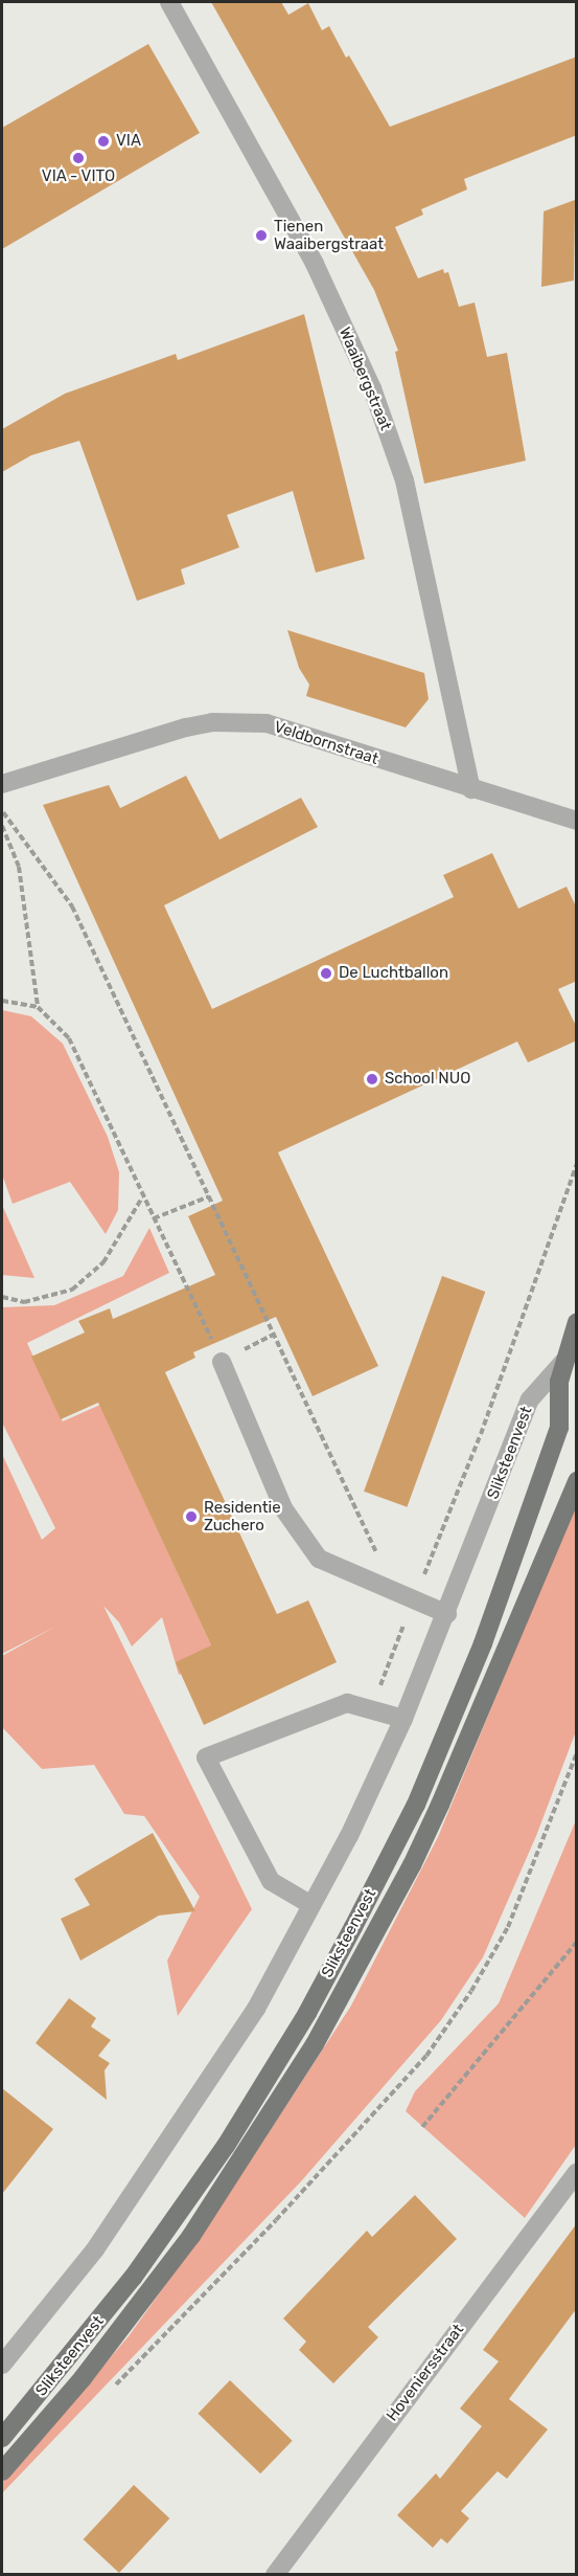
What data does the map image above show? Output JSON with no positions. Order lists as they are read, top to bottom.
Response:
{
  "streets": {
    "main road": ["Sliksteenvest"],
    "street": ["Waaibergstraat", "Veldbornstraat", "Hoveniersstraat"]
  },
  "crossings": [
    ["Waaibergstraat", "Veldbornstraat"]
  ],
  "places": [
    "VIA",
    "VIA - VITO",
    "Tienen Waaibergstraat",
    "De Luchtballon",
    "School NUO",
    "Residentie Zuchero"
  ]
}
